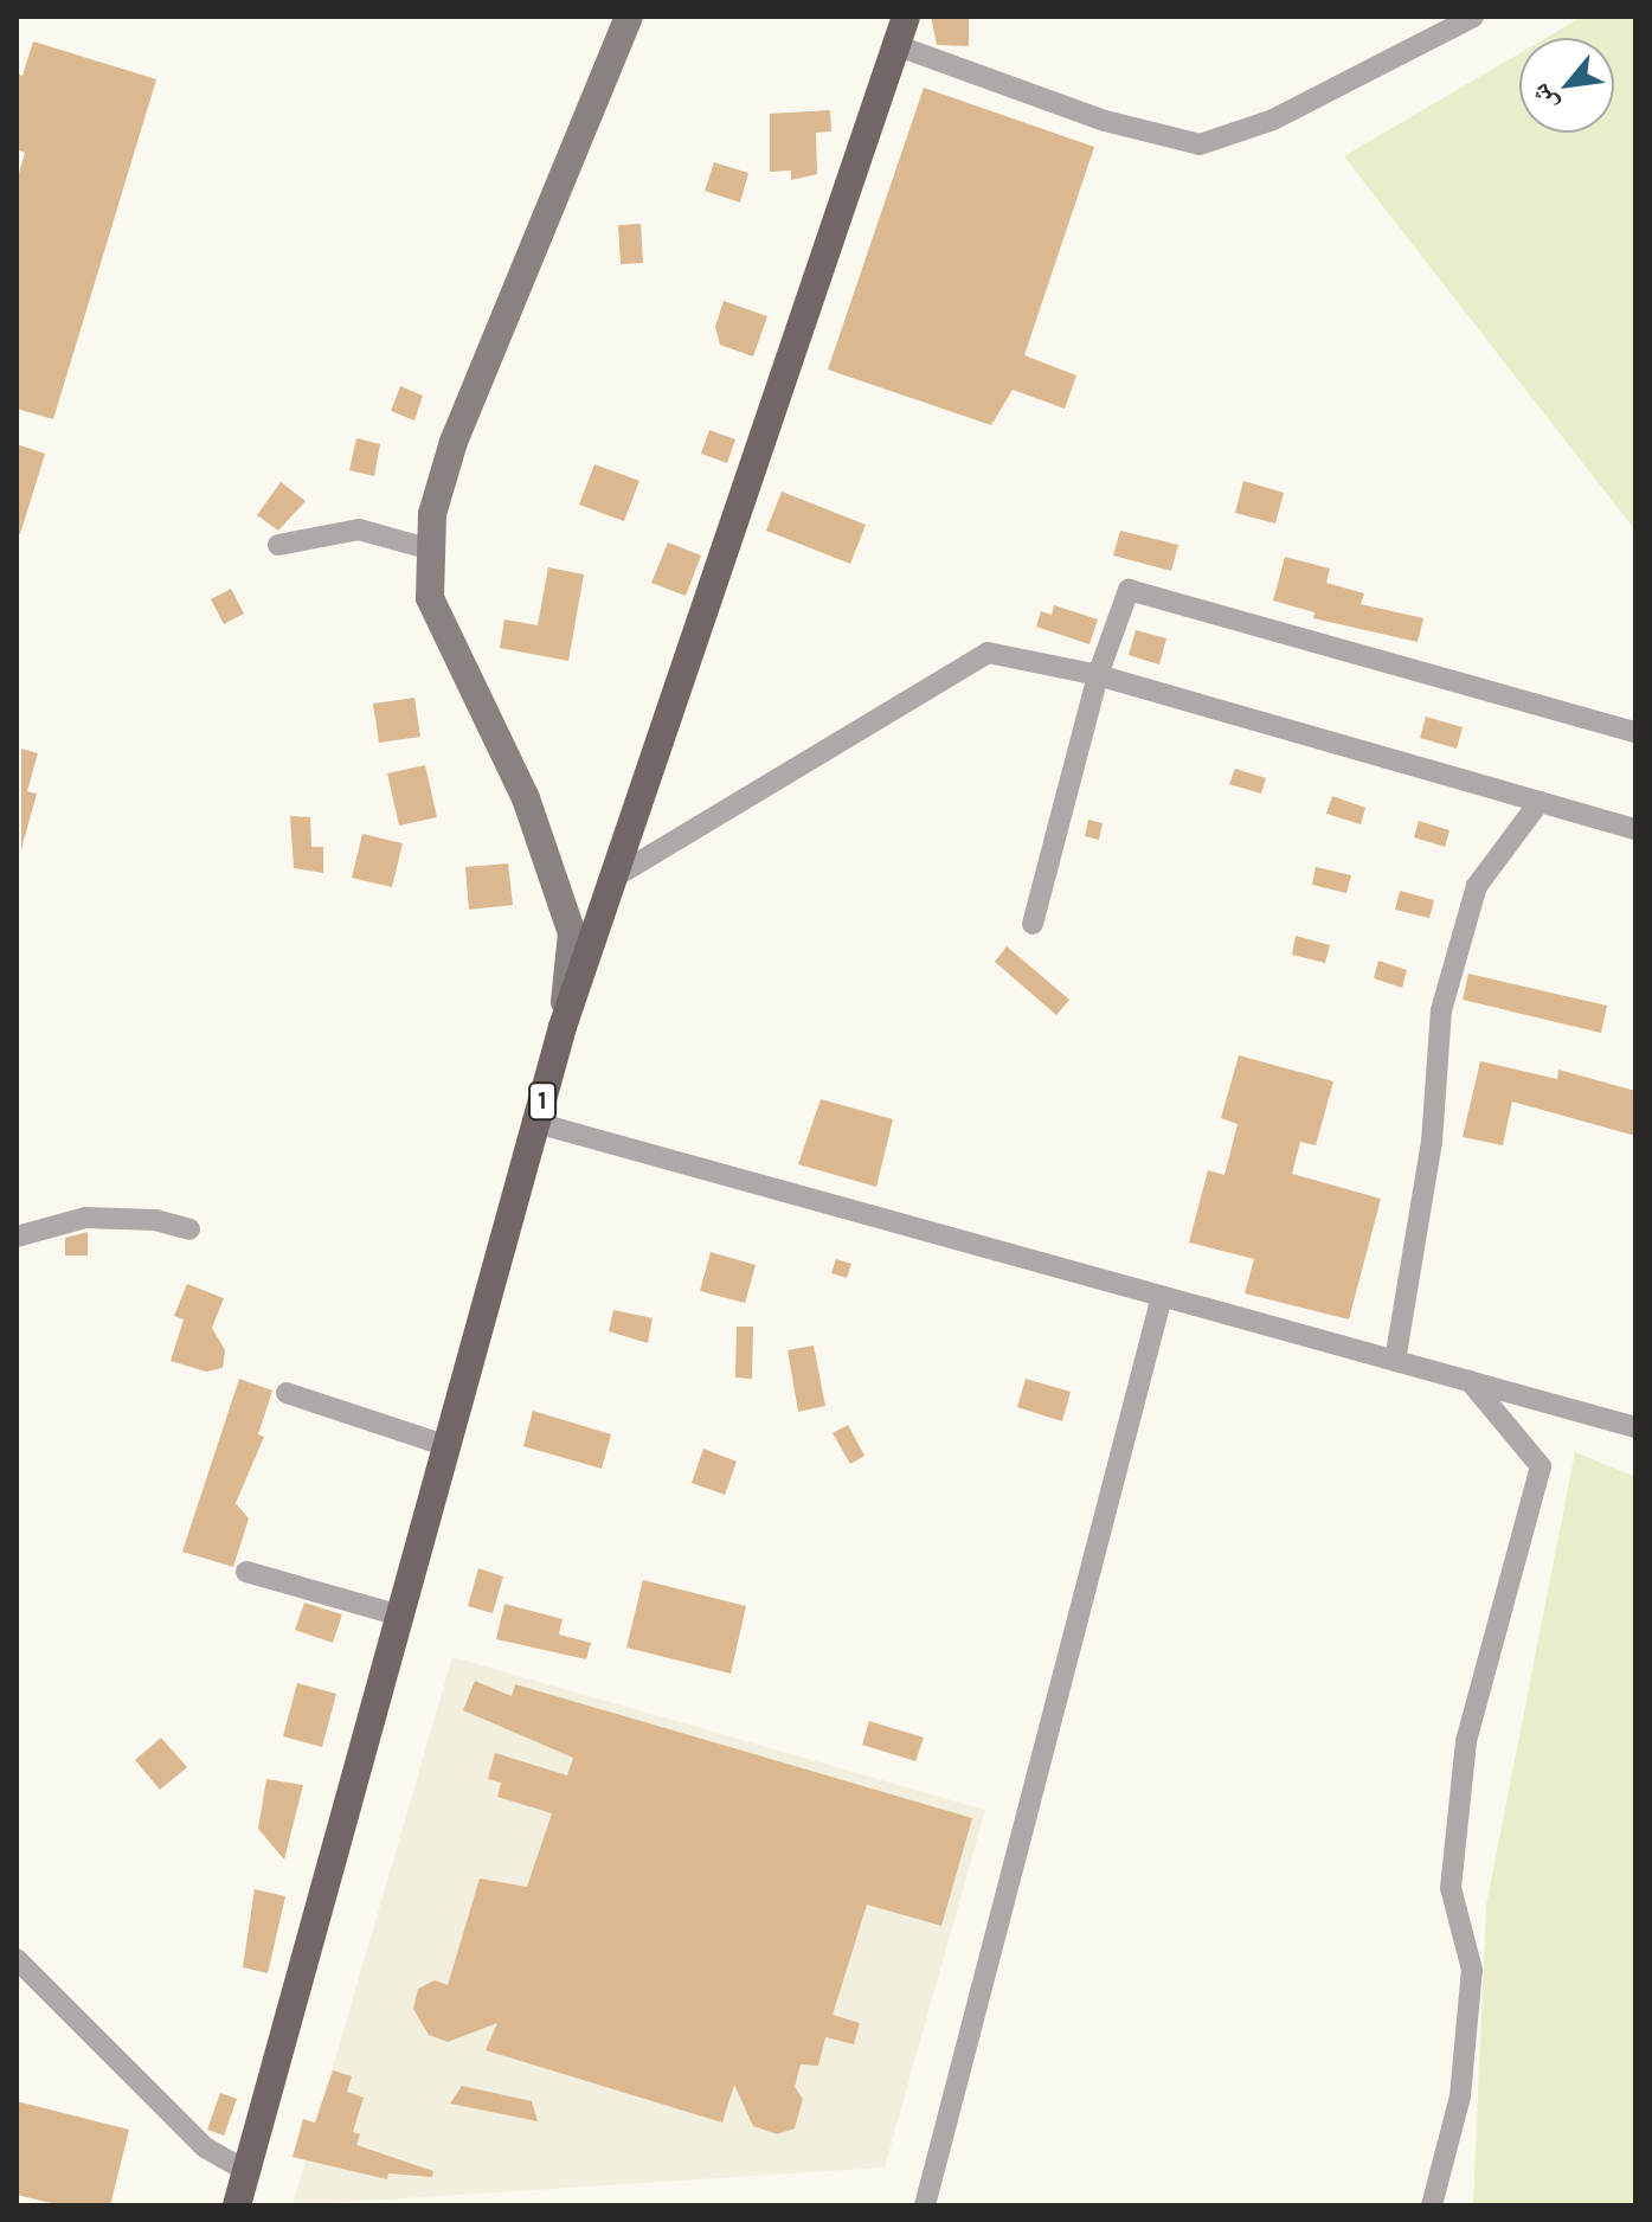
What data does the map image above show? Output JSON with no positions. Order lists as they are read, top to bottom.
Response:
{
  "streets": {
    "main road": ["1"]
  },
  "north": "bottom left"
}
